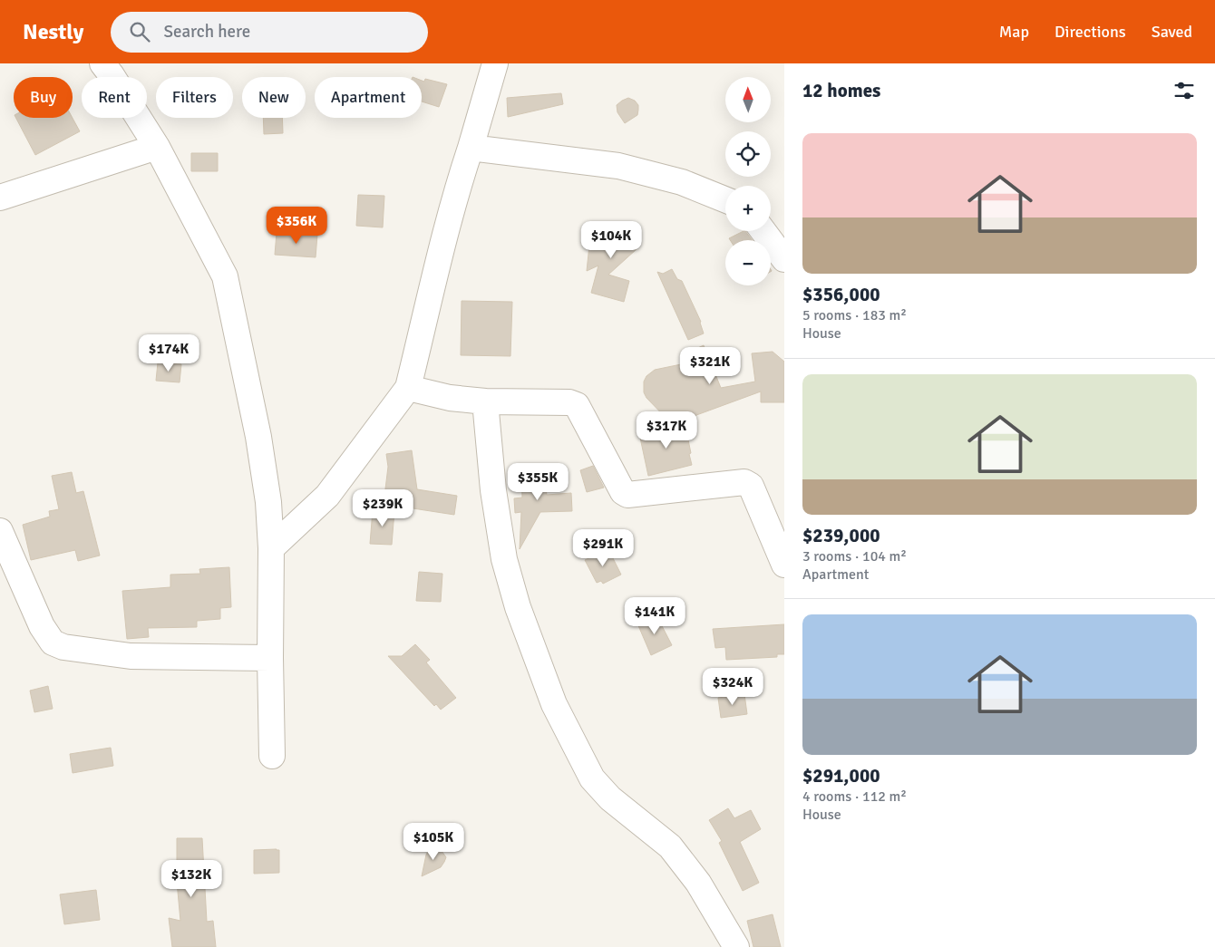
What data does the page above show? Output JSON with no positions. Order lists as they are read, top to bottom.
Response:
{
  "north": "top",
  "page": {
    "header": "Nestly",
    "search": "Search here",
    "nav": ["Map", "Directions", "Saved"],
    "heading": "12 homes",
    "map_buttons": ["+", "−"],
    "chip": [
      "Buy",
      "Rent",
      "Filters",
      "New",
      "Apartment"
    ],
    "list": [
      {
        "name": "$356,000",
        "note": "5 rooms · 183 m² · House"
      },
      {
        "name": "$239,000",
        "note": "3 rooms · 104 m² · Apartment"
      },
      {
        "name": "$291,000",
        "note": "4 rooms · 112 m² · House"
      }
    ],
    "price": [
      "$356K",
      "$104K",
      "$174K",
      "$321K",
      "$317K",
      "$355K",
      "$239K",
      "$291K",
      "$141K",
      "$324K",
      "$105K",
      "$132K"
    ]
  }
}
